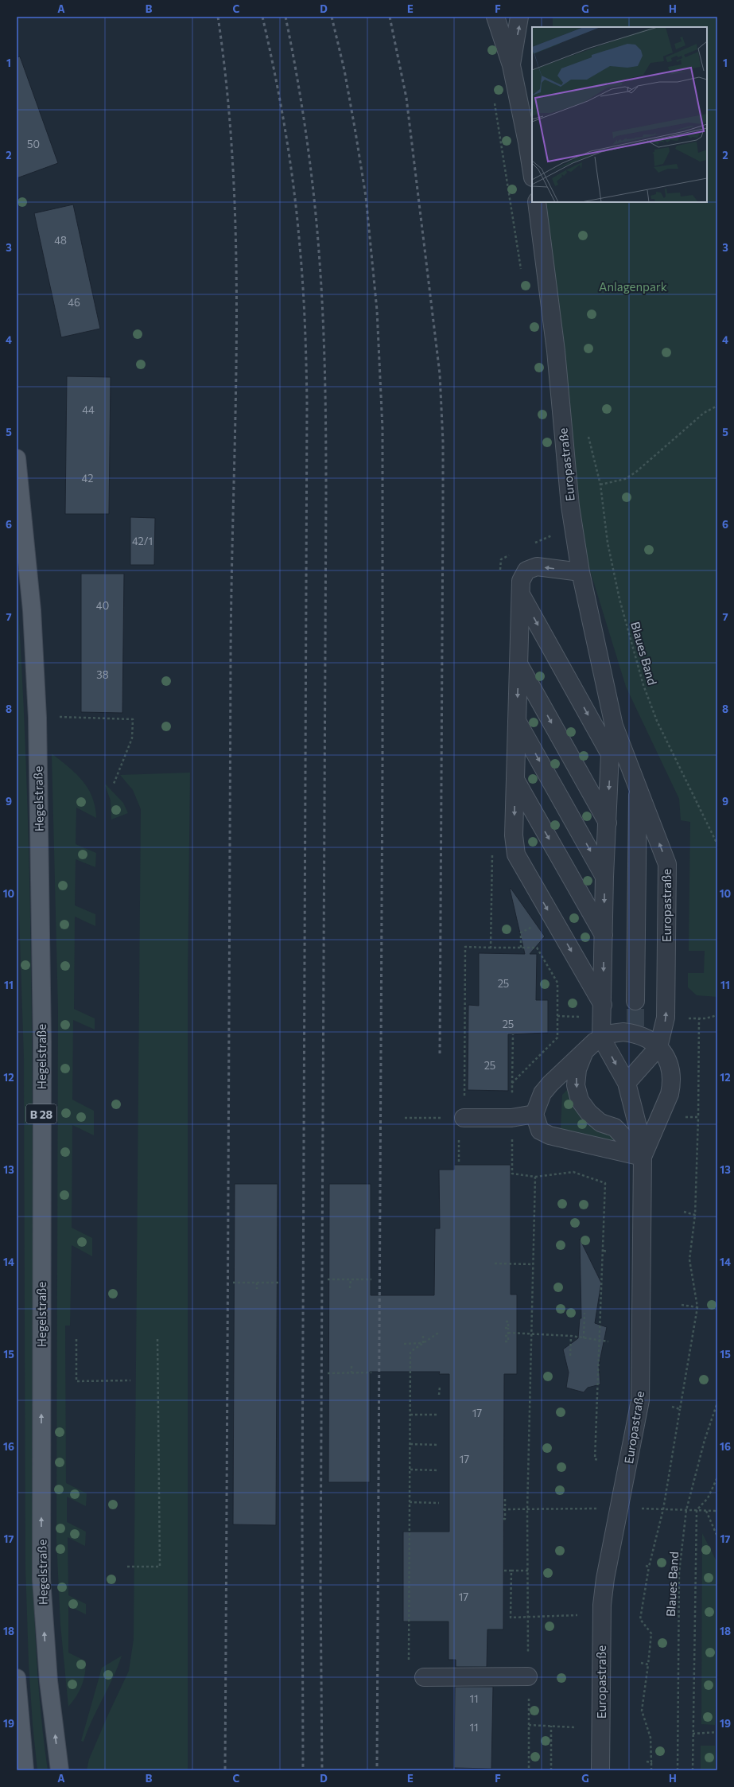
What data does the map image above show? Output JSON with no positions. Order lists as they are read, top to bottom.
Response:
{
  "streets": {
    "main road": ["Hegelstraße", "B 28"],
    "street": ["Europastraße"],
    "path": ["Blaues Band"]
  },
  "one_way": ["Hegelstraße"],
  "parks": ["Anlagenpark"],
  "house_numbers": [
    "50",
    "48",
    "46",
    "44",
    "42",
    "42/1",
    "40",
    "38",
    "25",
    "25",
    "25",
    "17",
    "17",
    "17",
    "11",
    "11"
  ],
  "grid": {
    "columns": [
      "A",
      "B",
      "C",
      "D",
      "E",
      "F",
      "G",
      "H"
    ],
    "rows": [
      "1",
      "2",
      "3",
      "4",
      "5",
      "6",
      "7",
      "8",
      "9",
      "10",
      "11",
      "12",
      "13",
      "14",
      "15",
      "16",
      "17",
      "18",
      "19"
    ]
  }
}
